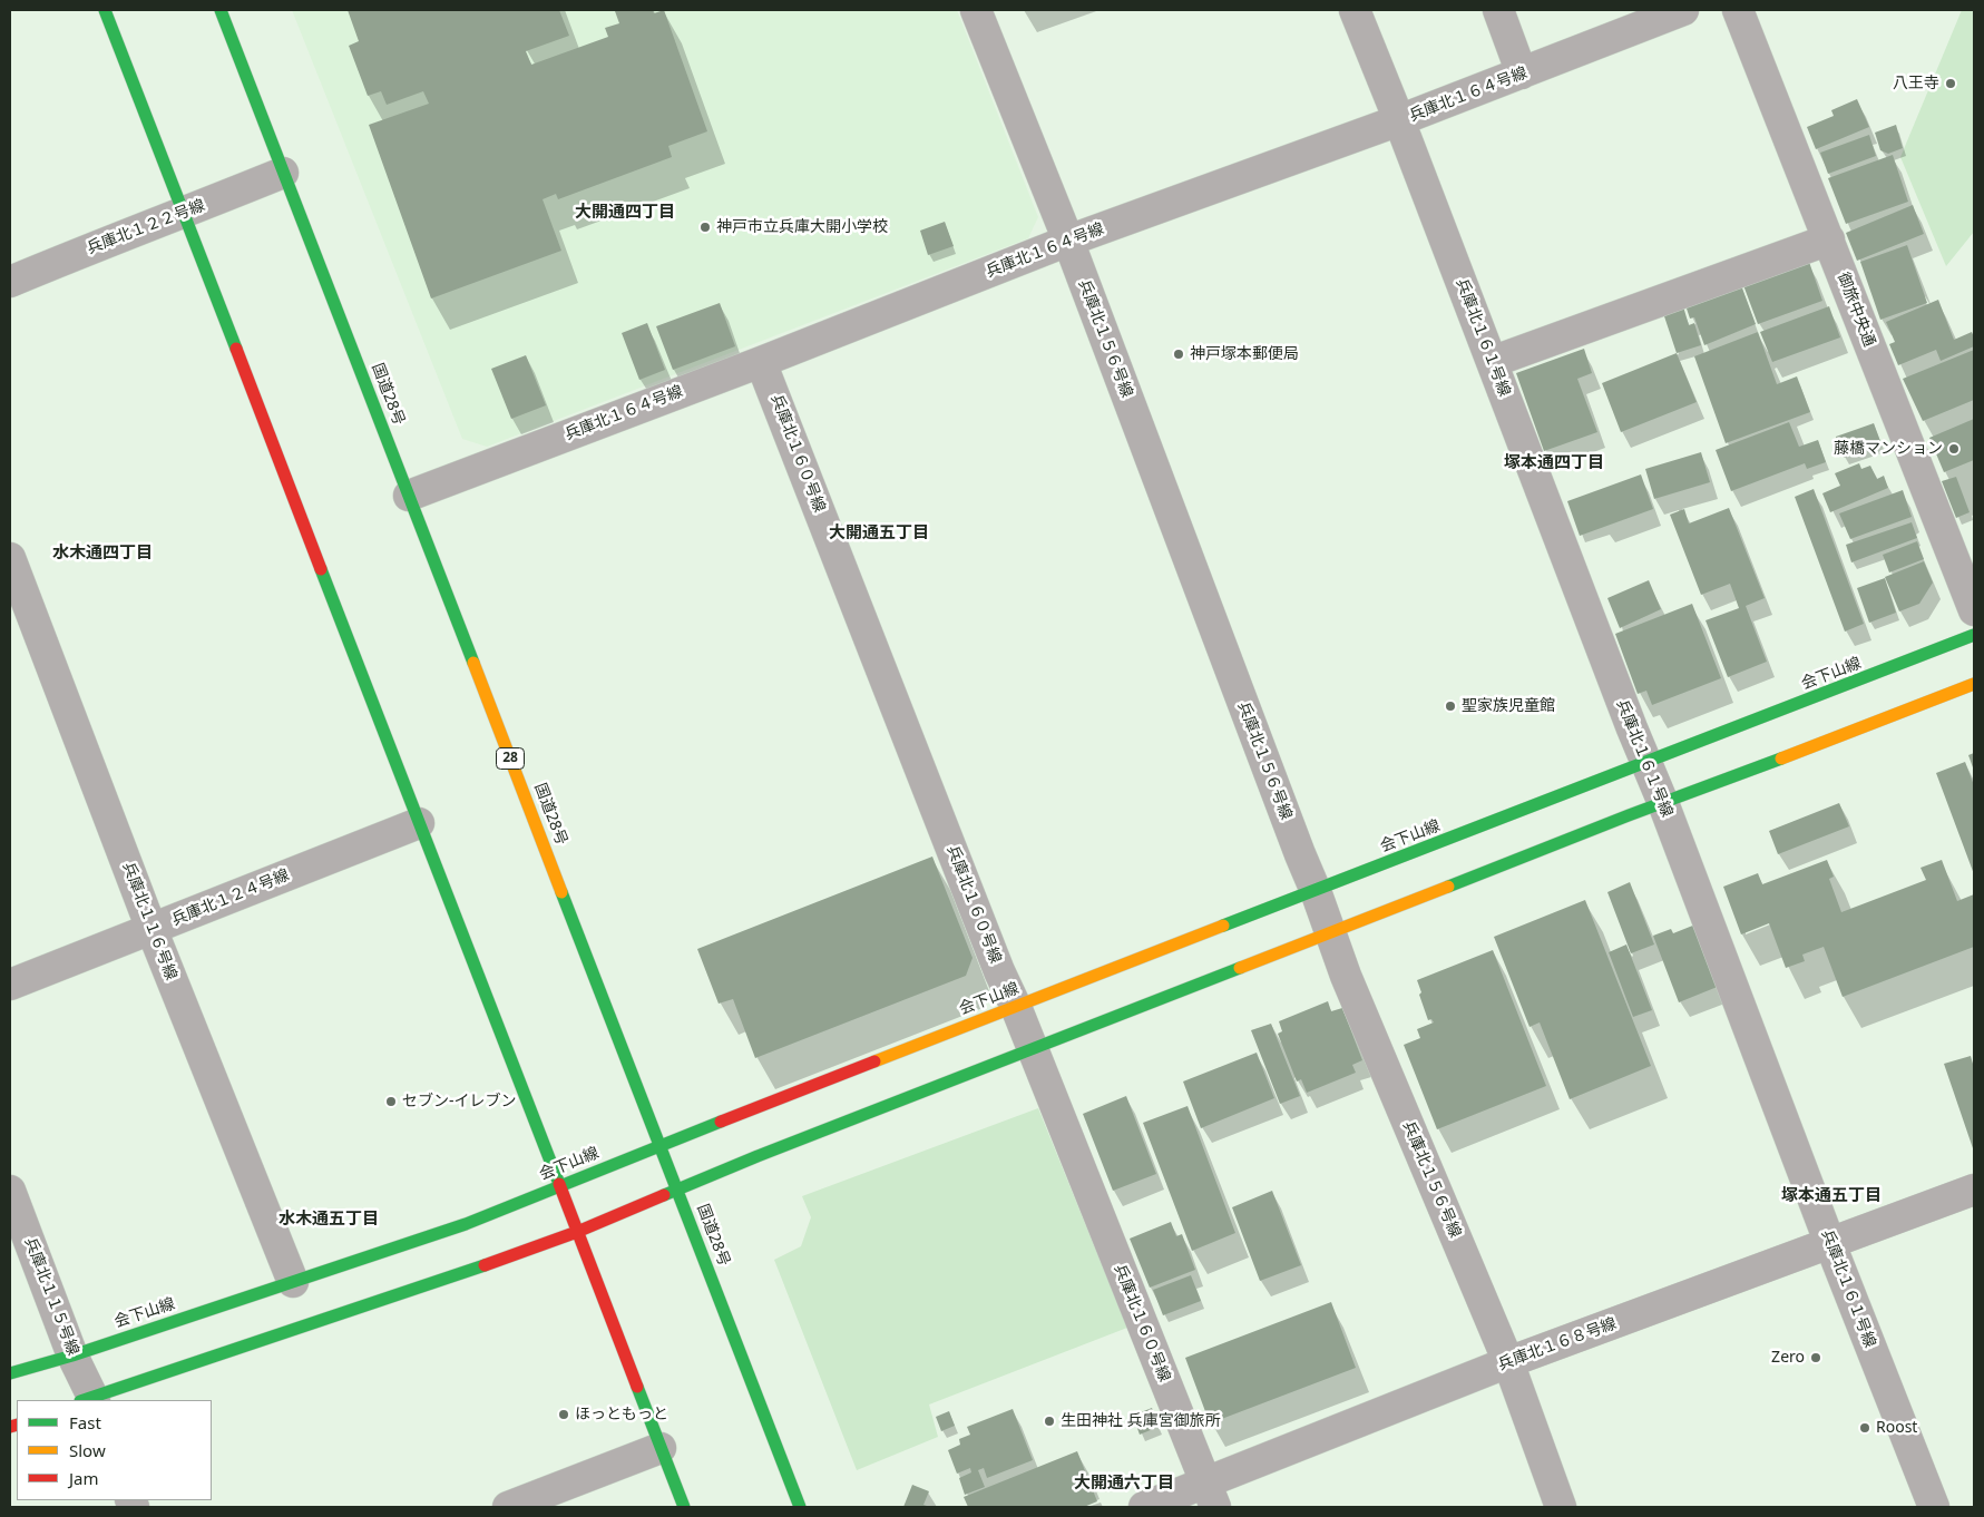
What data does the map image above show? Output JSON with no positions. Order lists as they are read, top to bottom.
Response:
{
  "streets": {
    "main road": ["国道28号", "会下山線", "28"],
    "street": [
      "兵庫北１６４号線",
      "兵庫北１２２号線",
      "御旅中央通",
      "兵庫北１６１号線",
      "兵庫北１５６号線",
      "兵庫北１６０号線",
      "兵庫北１２４号線",
      "兵庫北１１６号線",
      "兵庫北１１５号線",
      "兵庫北１６８号線"
    ]
  },
  "crossings": [
    ["兵庫北１６４号線", "兵庫北１６１号線"],
    ["兵庫北１６４号線", "兵庫北１５６号線"],
    ["兵庫北１６４号線", "国道28号"],
    ["兵庫北１６４号線", "兵庫北１６０号線"],
    ["兵庫北１２２号線", "国道28号"],
    ["兵庫北１６１号線", "会下山線"],
    ["兵庫北１６１号線", "兵庫北１６８号線"],
    ["兵庫北１５６号線", "会下山線"],
    ["兵庫北１５６号線", "兵庫北１６８号線"],
    ["国道28号", "会下山線"],
    ["兵庫北１６０号線", "会下山線"],
    ["兵庫北１６０号線", "兵庫北１６８号線"],
    ["会下山線", "兵庫北１１６号線"],
    ["会下山線", "兵庫北１１５号線"],
    ["兵庫北１２４号線", "兵庫北１１６号線"]
  ],
  "districts": [
    "大開通四丁目",
    "塚本通四丁目",
    "大開通五丁目",
    "水木通四丁目",
    "塚本通五丁目",
    "水木通五丁目",
    "大開通六丁目"
  ],
  "places": [
    "八王寺",
    "神戸市立兵庫大開小学校",
    "神戸塚本郵便局",
    "藤橋マンション",
    "聖家族児童館",
    "セブン-イレブン",
    "Zero",
    "ほっともっと",
    "生田神社 兵庫宮御旅所",
    "Roost"
  ],
  "legend": ["Fast", "Slow", "Jam"]
}
